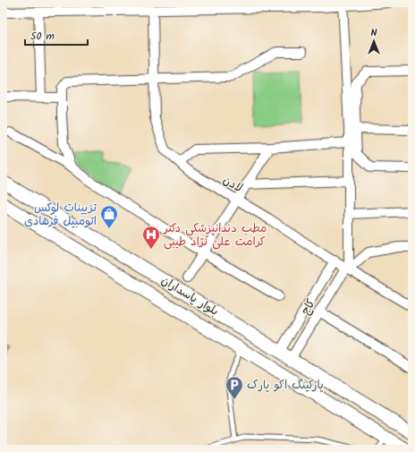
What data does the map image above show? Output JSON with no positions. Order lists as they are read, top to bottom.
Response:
{
  "streets": {
    "main road": ["بلوار پاسداران"],
    "street": ["لادن", "کاج"]
  },
  "crossings": [
    ["لادن", "کاج"],
    ["بلوار پاسداران", "کاج"]
  ],
  "places": {
    "shop": ["تزیینات لوکس اتومبیل فرهادی"],
    "hospital": ["مطب دندانپزشکی دکتر کرامت علی نژاد طیبی"],
    "parking": ["پارکینگ اکو پارک"]
  },
  "scale_bar": "50 m",
  "north": "top"
}
